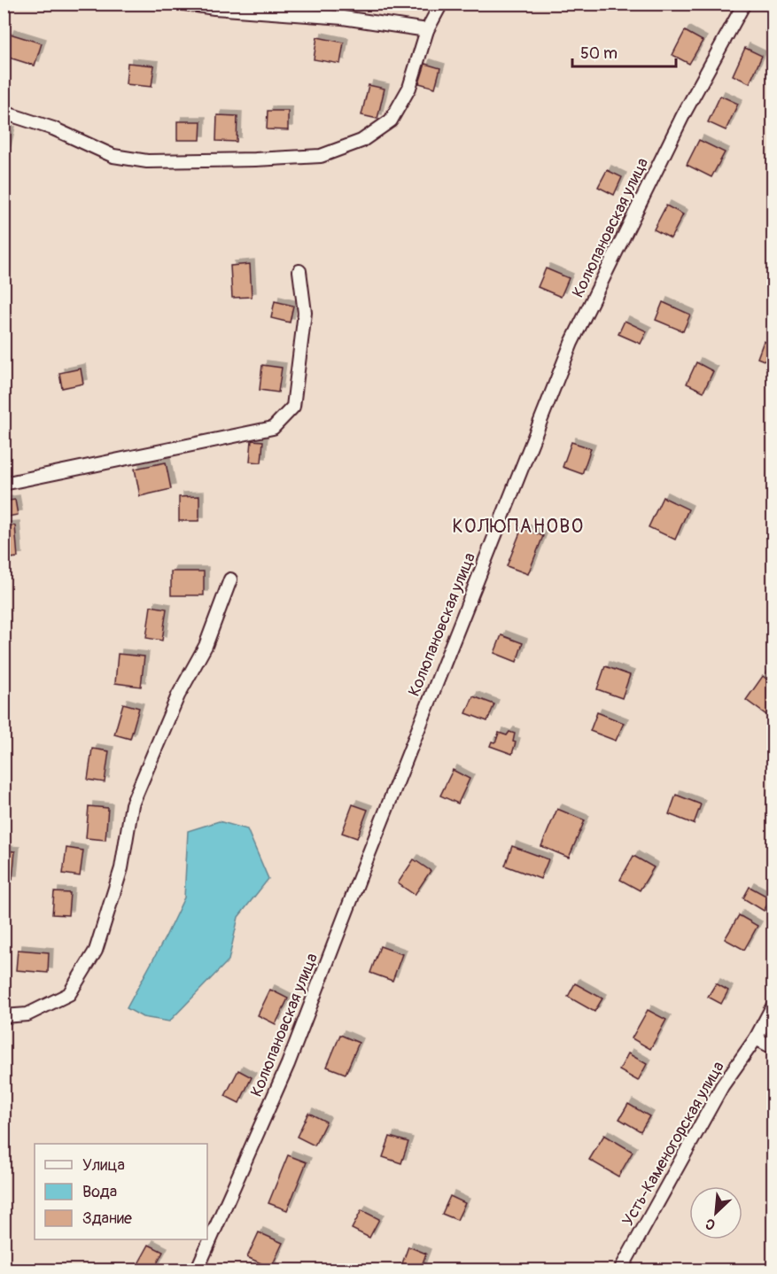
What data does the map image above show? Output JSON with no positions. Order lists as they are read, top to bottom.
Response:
{
  "streets": {
    "street": ["Колюпановская улица", "Усть-Каменогорская улица"]
  },
  "districts": ["КОЛЮПАНОВО"],
  "legend": ["Улица", "Вода", "Здание"],
  "scale_bar": "50 m",
  "north": "bottom left"
}
